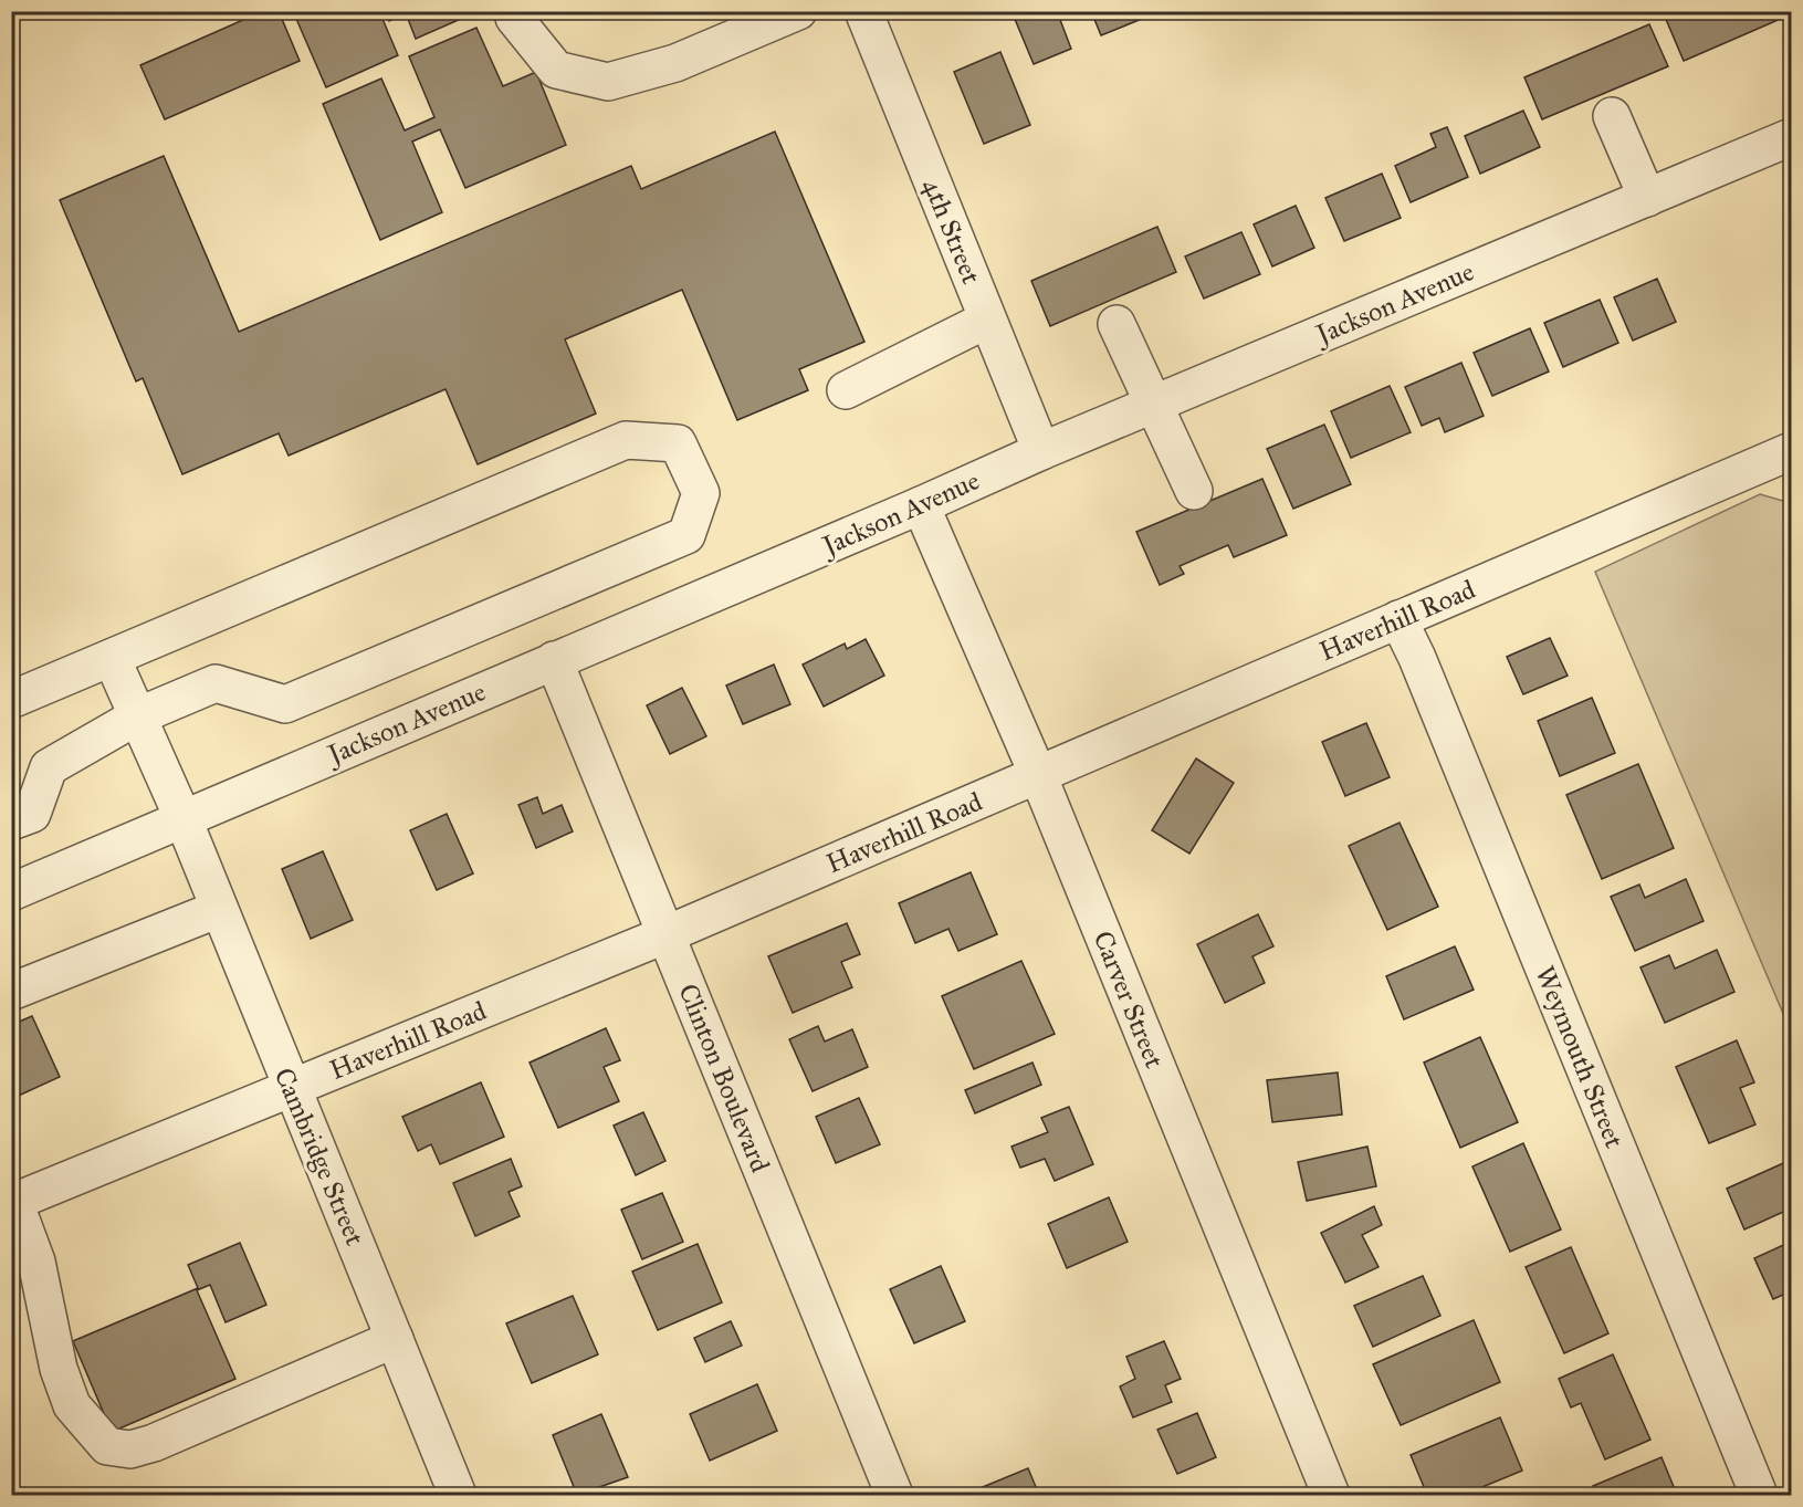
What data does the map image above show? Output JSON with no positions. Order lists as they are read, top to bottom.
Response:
{
  "streets": {
    "street": [
      "4th Street",
      "Jackson Avenue",
      "Haverhill Road",
      "Carver Street",
      "Weymouth Street",
      "Clinton Boulevard",
      "Cambridge Street"
    ]
  },
  "crossings": [
    ["4th Street", "Jackson Avenue"],
    ["Jackson Avenue", "Carver Street"],
    ["Jackson Avenue", "Clinton Boulevard"],
    ["Jackson Avenue", "Cambridge Street"],
    ["Haverhill Road", "Carver Street"],
    ["Haverhill Road", "Weymouth Street"],
    ["Haverhill Road", "Clinton Boulevard"],
    ["Haverhill Road", "Cambridge Street"]
  ]
}
